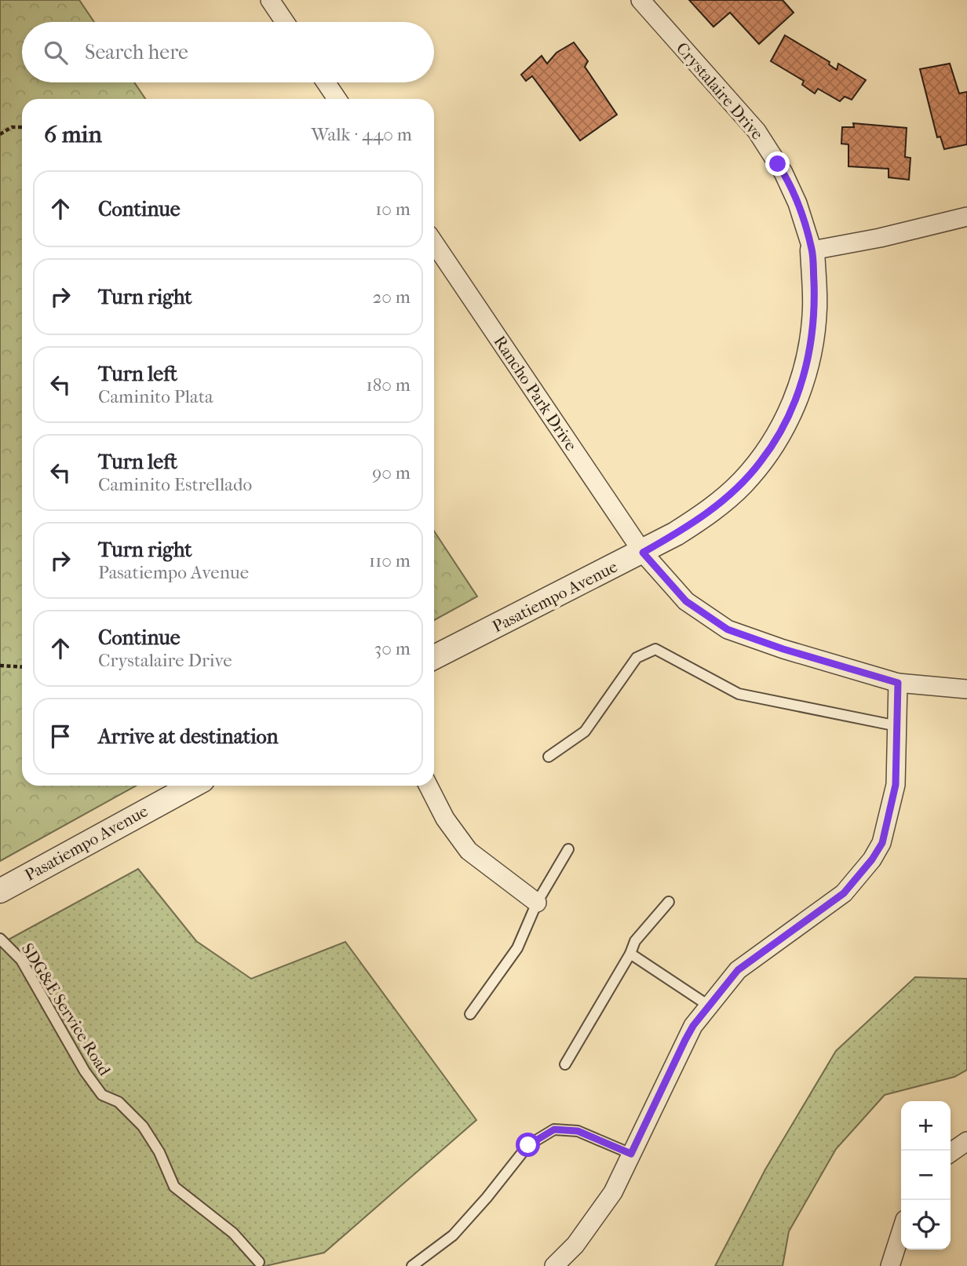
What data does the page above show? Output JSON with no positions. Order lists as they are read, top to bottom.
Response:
{
  "streets": {
    "street": ["Crystalaire Drive", "Rancho Park Drive", "Pasatiempo Avenue"],
    "lane": ["SDG&E Service Road"]
  },
  "crossings": [
    ["Crystalaire Drive", "Pasatiempo Avenue"],
    ["Rancho Park Drive", "Pasatiempo Avenue"]
  ],
  "page": {
    "search": "Search here",
    "heading": ["6 min", "Walk · 440 m"],
    "list": [
      ["Continue", "10 m"],
      ["Turn right", "20 m"],
      ["Turn left", "Caminito Plata", "180 m"],
      ["Turn left", "Caminito Estrellado", "90 m"],
      ["Turn right", "Pasatiempo Avenue", "110 m"],
      ["Continue", "Crystalaire Drive", "30 m"],
      "Arrive at destination"
    ],
    "map_buttons": ["+", "−"]
  }
}
